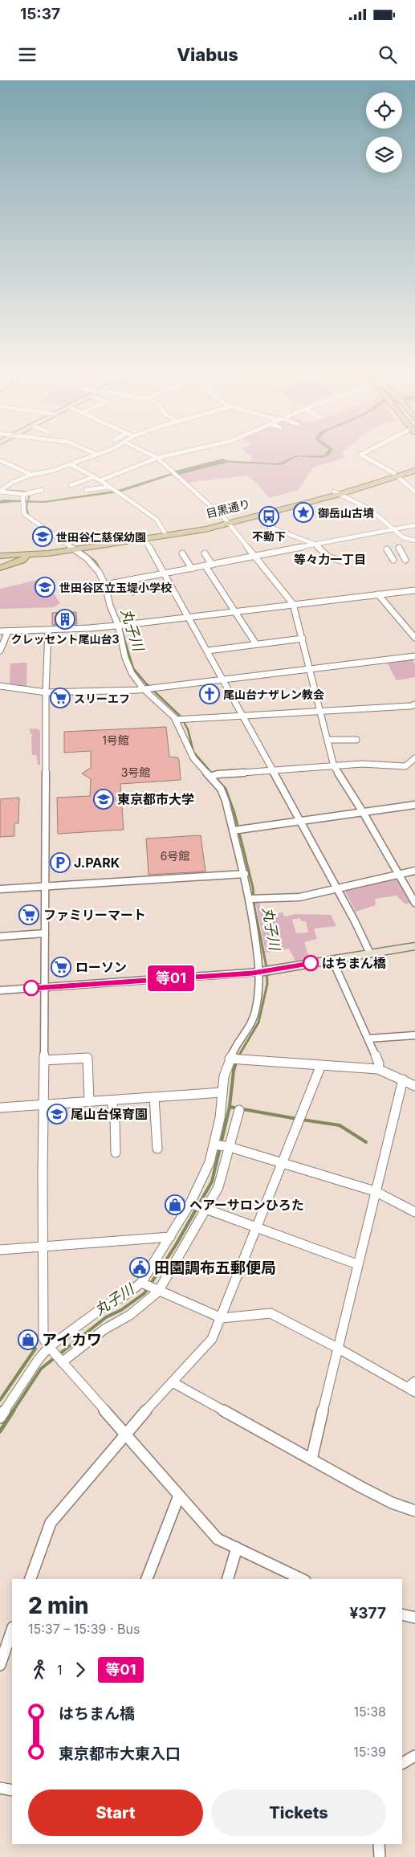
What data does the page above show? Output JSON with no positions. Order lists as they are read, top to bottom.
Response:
{
  "streets": {
    "main road": ["目黒通り"]
  },
  "districts": ["等々力一丁目"],
  "water": ["丸子川"],
  "places": {
    "place": ["御岳山古墳"],
    "bus stop": ["不動下"],
    "school or university": [
      "世田谷仁慈保幼園",
      "世田谷区立玉堤小学校",
      "東京都市大学",
      "尾山台保育園"
    ],
    "building": ["クレッセント尾山台3"],
    "church": ["尾山台ナザレン教会"],
    "supermarket": ["スリーエフ", "ファミリーマート", "ローソン"],
    "parking": ["J.PARK"],
    "other": ["はちまん橋"],
    "shop": ["ヘアーサロンひろた", "アイカワ"],
    "public building": ["田園調布五郵便局"]
  },
  "lines": ["bus line 等01"],
  "house_numbers": ["1号館", "3号館", "6号館"],
  "page": {
    "status": "15:37",
    "header": "Viabus",
    "on_map": "等01",
    "heading": ["2 min", "15:37 – 15:39 · Bus", "¥377"],
    "legs": ["1", "等01"],
    "list": [
      {
        "name": "はちまん橋",
        "value": "15:38"
      },
      {
        "name": "東京都市大東入口",
        "value": "15:39"
      }
    ],
    "buttons": ["Start", "Tickets"]
  }
}
